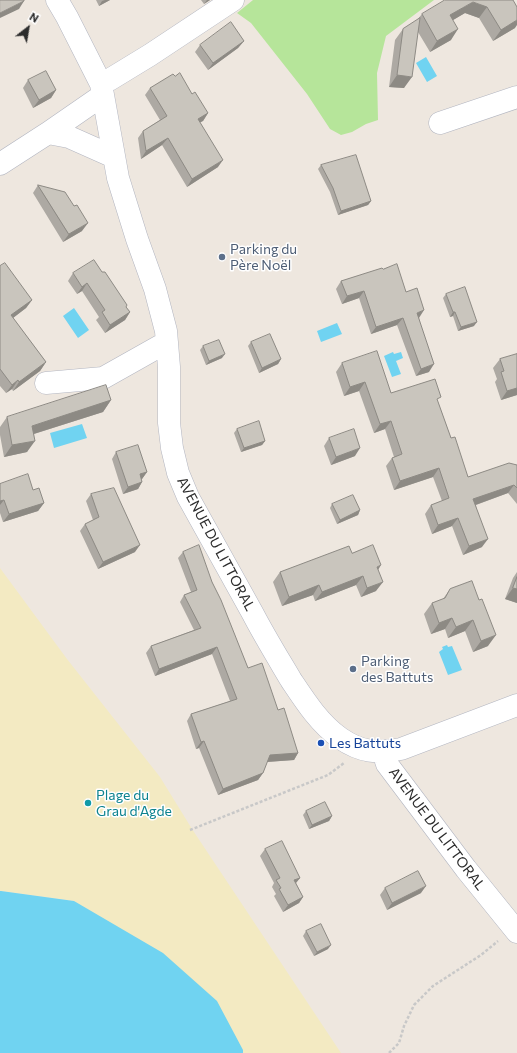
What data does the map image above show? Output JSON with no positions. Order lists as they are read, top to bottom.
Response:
{
  "streets": {
    "street": ["AVENUE DU LITTORAL"]
  },
  "places": [
    "Parking du Père Noël",
    "Parking des Battuts",
    "Les Battuts",
    "Plage du Grau d'Agde"
  ],
  "north": "top right"
}
